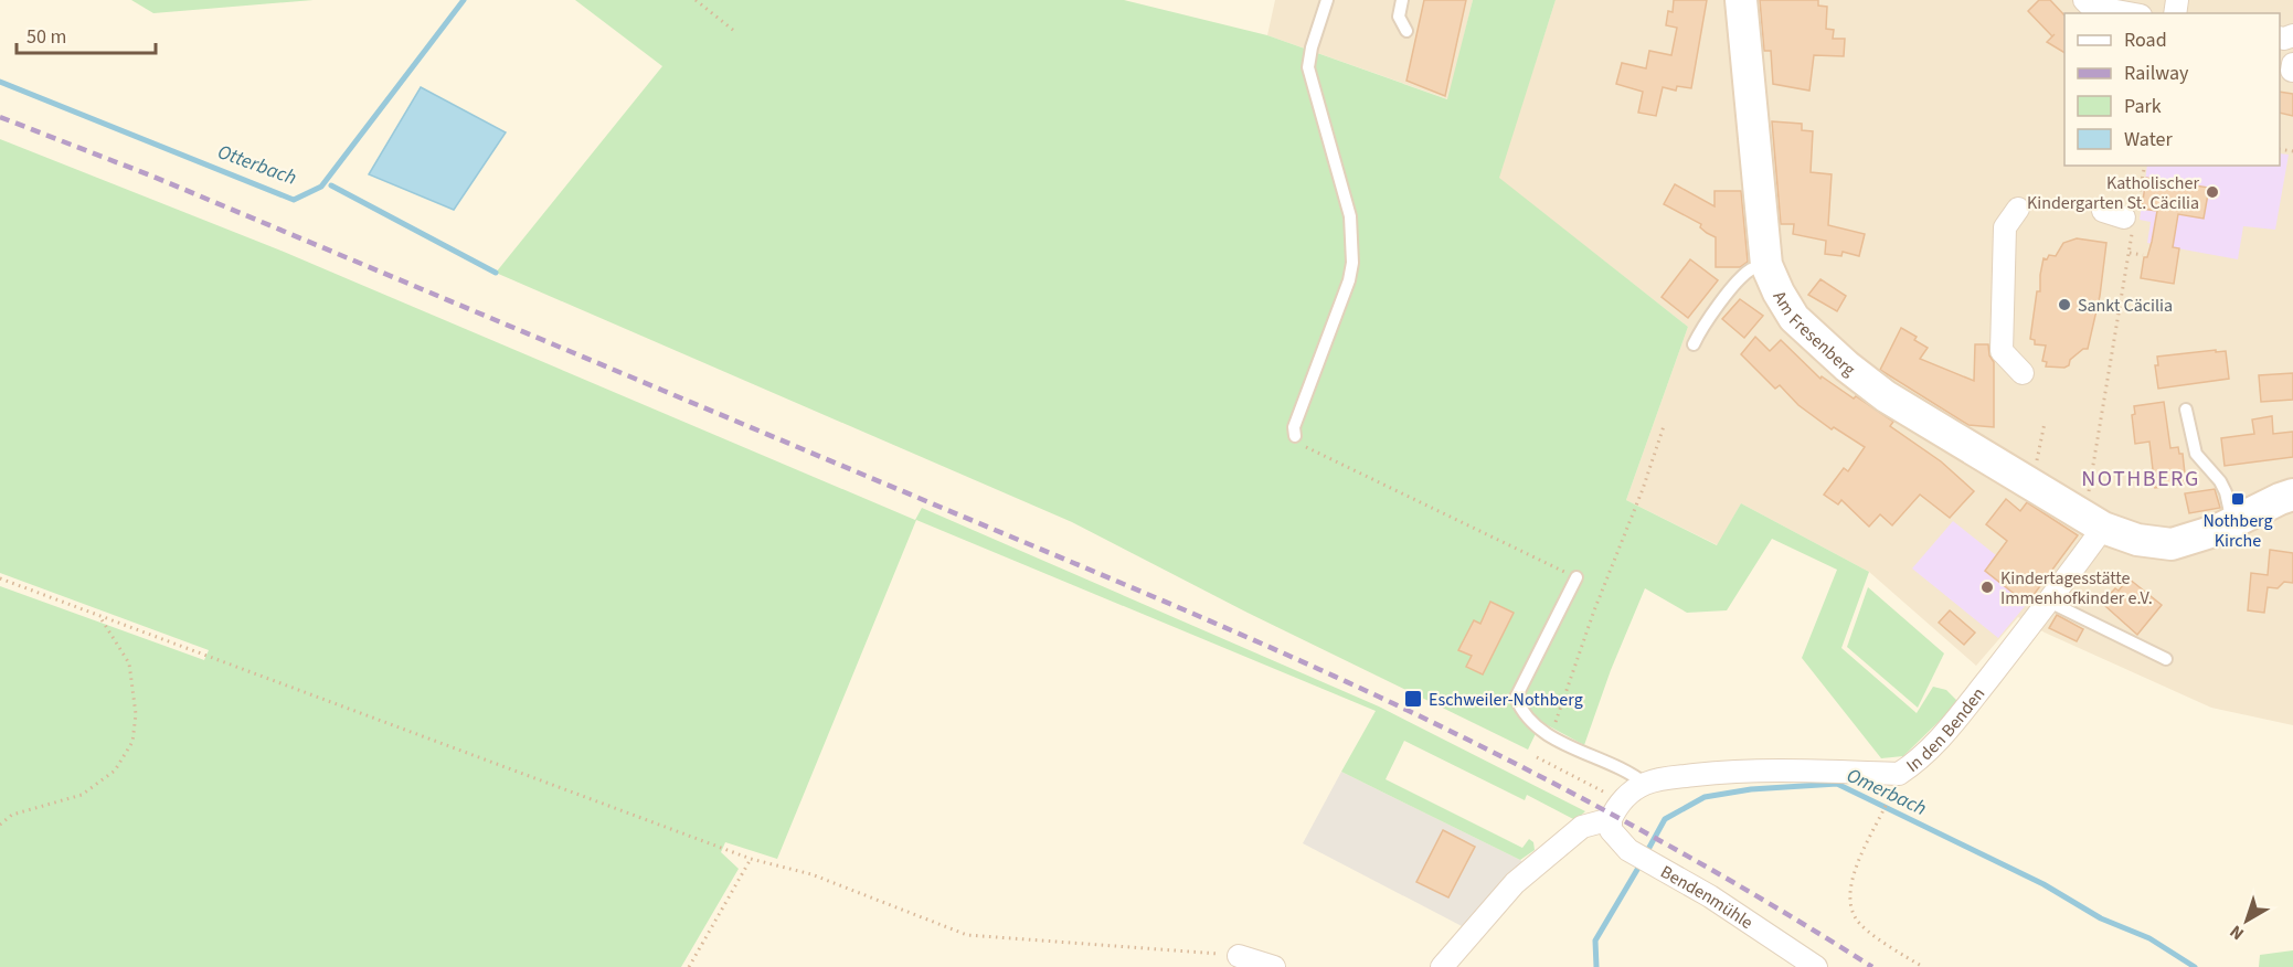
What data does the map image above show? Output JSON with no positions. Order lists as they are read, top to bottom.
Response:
{
  "streets": {
    "street": ["Am Fresenberg", "In den Benden", "Bendenmühle"]
  },
  "crossings": [
    ["Am Fresenberg", "In den Benden"],
    ["In den Benden", "Bendenmühle"]
  ],
  "districts": ["NOTHBERG"],
  "water": ["Otterbach", "Omerbach"],
  "places": {
    "other": ["Katholischer Kindergarten St. Cäcilia", "Sankt Cäcilia", "Kindertagesstätte Immenhofkinder e.V."],
    "transit": ["Nothberg Kirche", "Eschweiler-Nothberg"]
  },
  "legend": [
    "Road",
    "Railway",
    "Park",
    "Water"
  ],
  "scale_bar": "50 m",
  "north": "bottom left"
}
